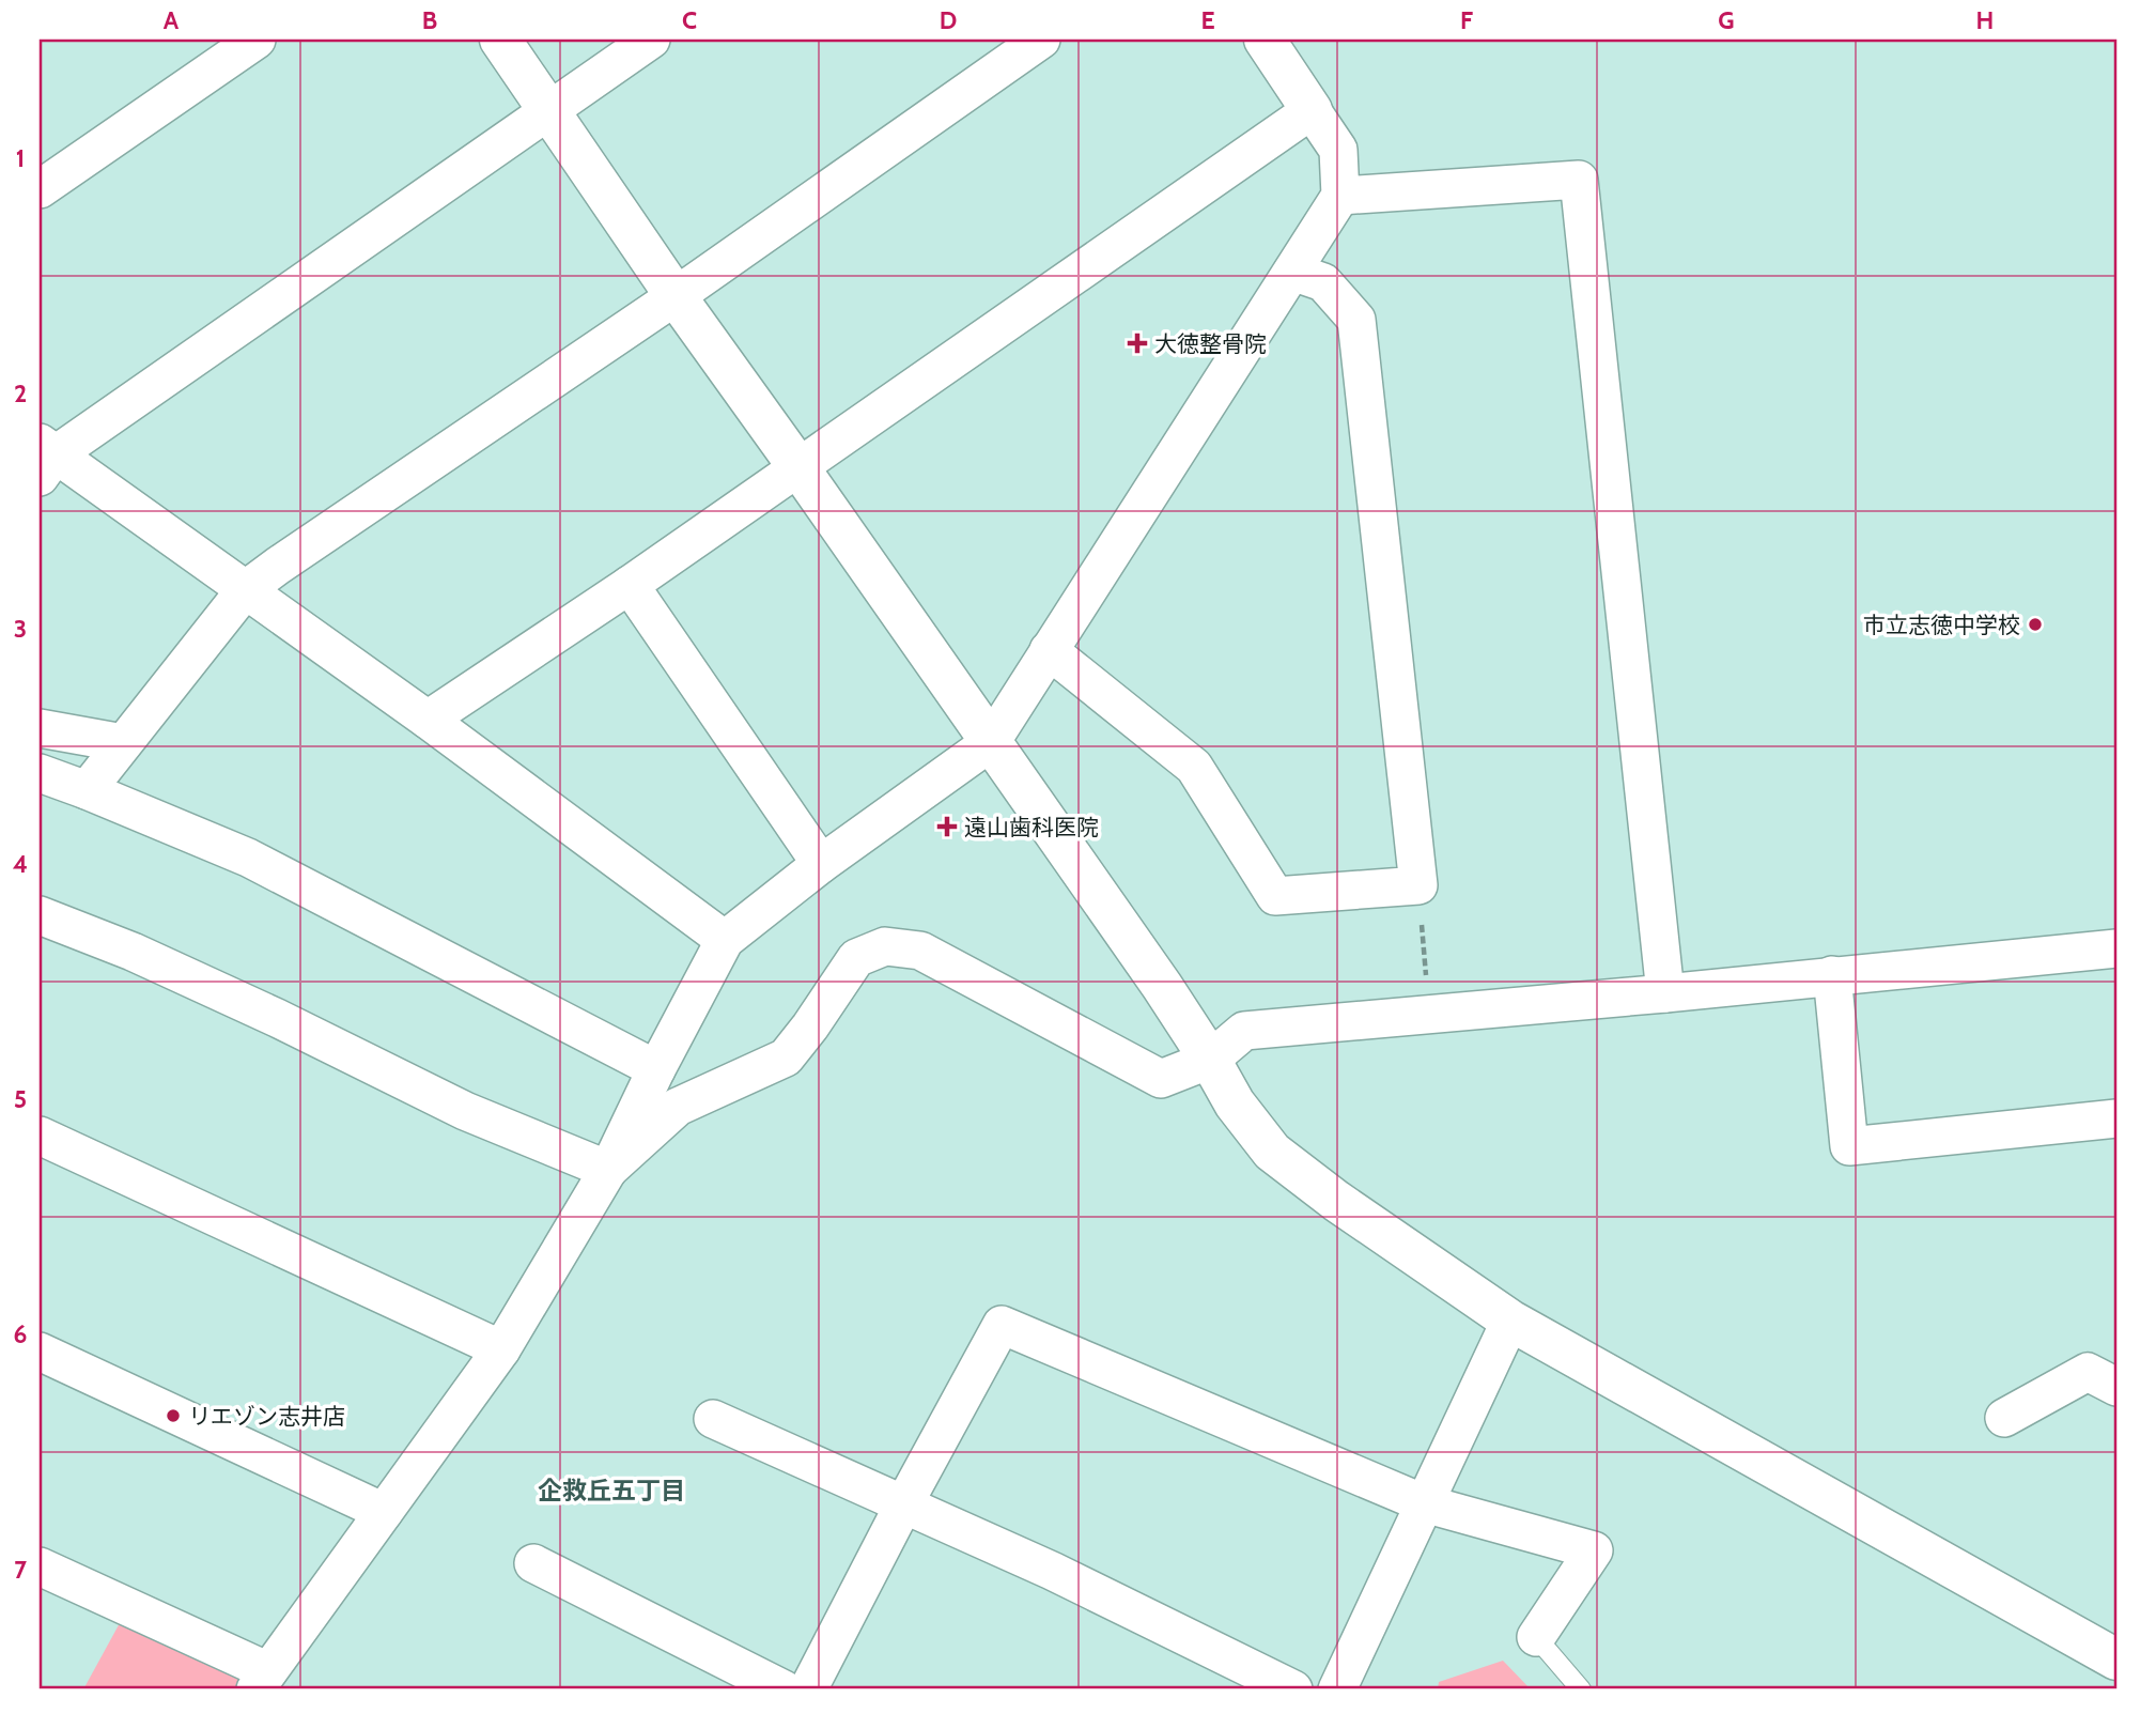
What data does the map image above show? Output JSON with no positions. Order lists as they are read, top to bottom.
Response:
{
  "districts": ["企救丘五丁目"],
  "places": {
    "health": ["大徳整骨院", "遠山歯科医院"],
    "other": ["市立志徳中学校", "リエゾン志井店"]
  },
  "grid": {
    "columns": [
      "A",
      "B",
      "C",
      "D",
      "E",
      "F",
      "G",
      "H"
    ],
    "rows": [
      "1",
      "2",
      "3",
      "4",
      "5",
      "6",
      "7"
    ]
  }
}
